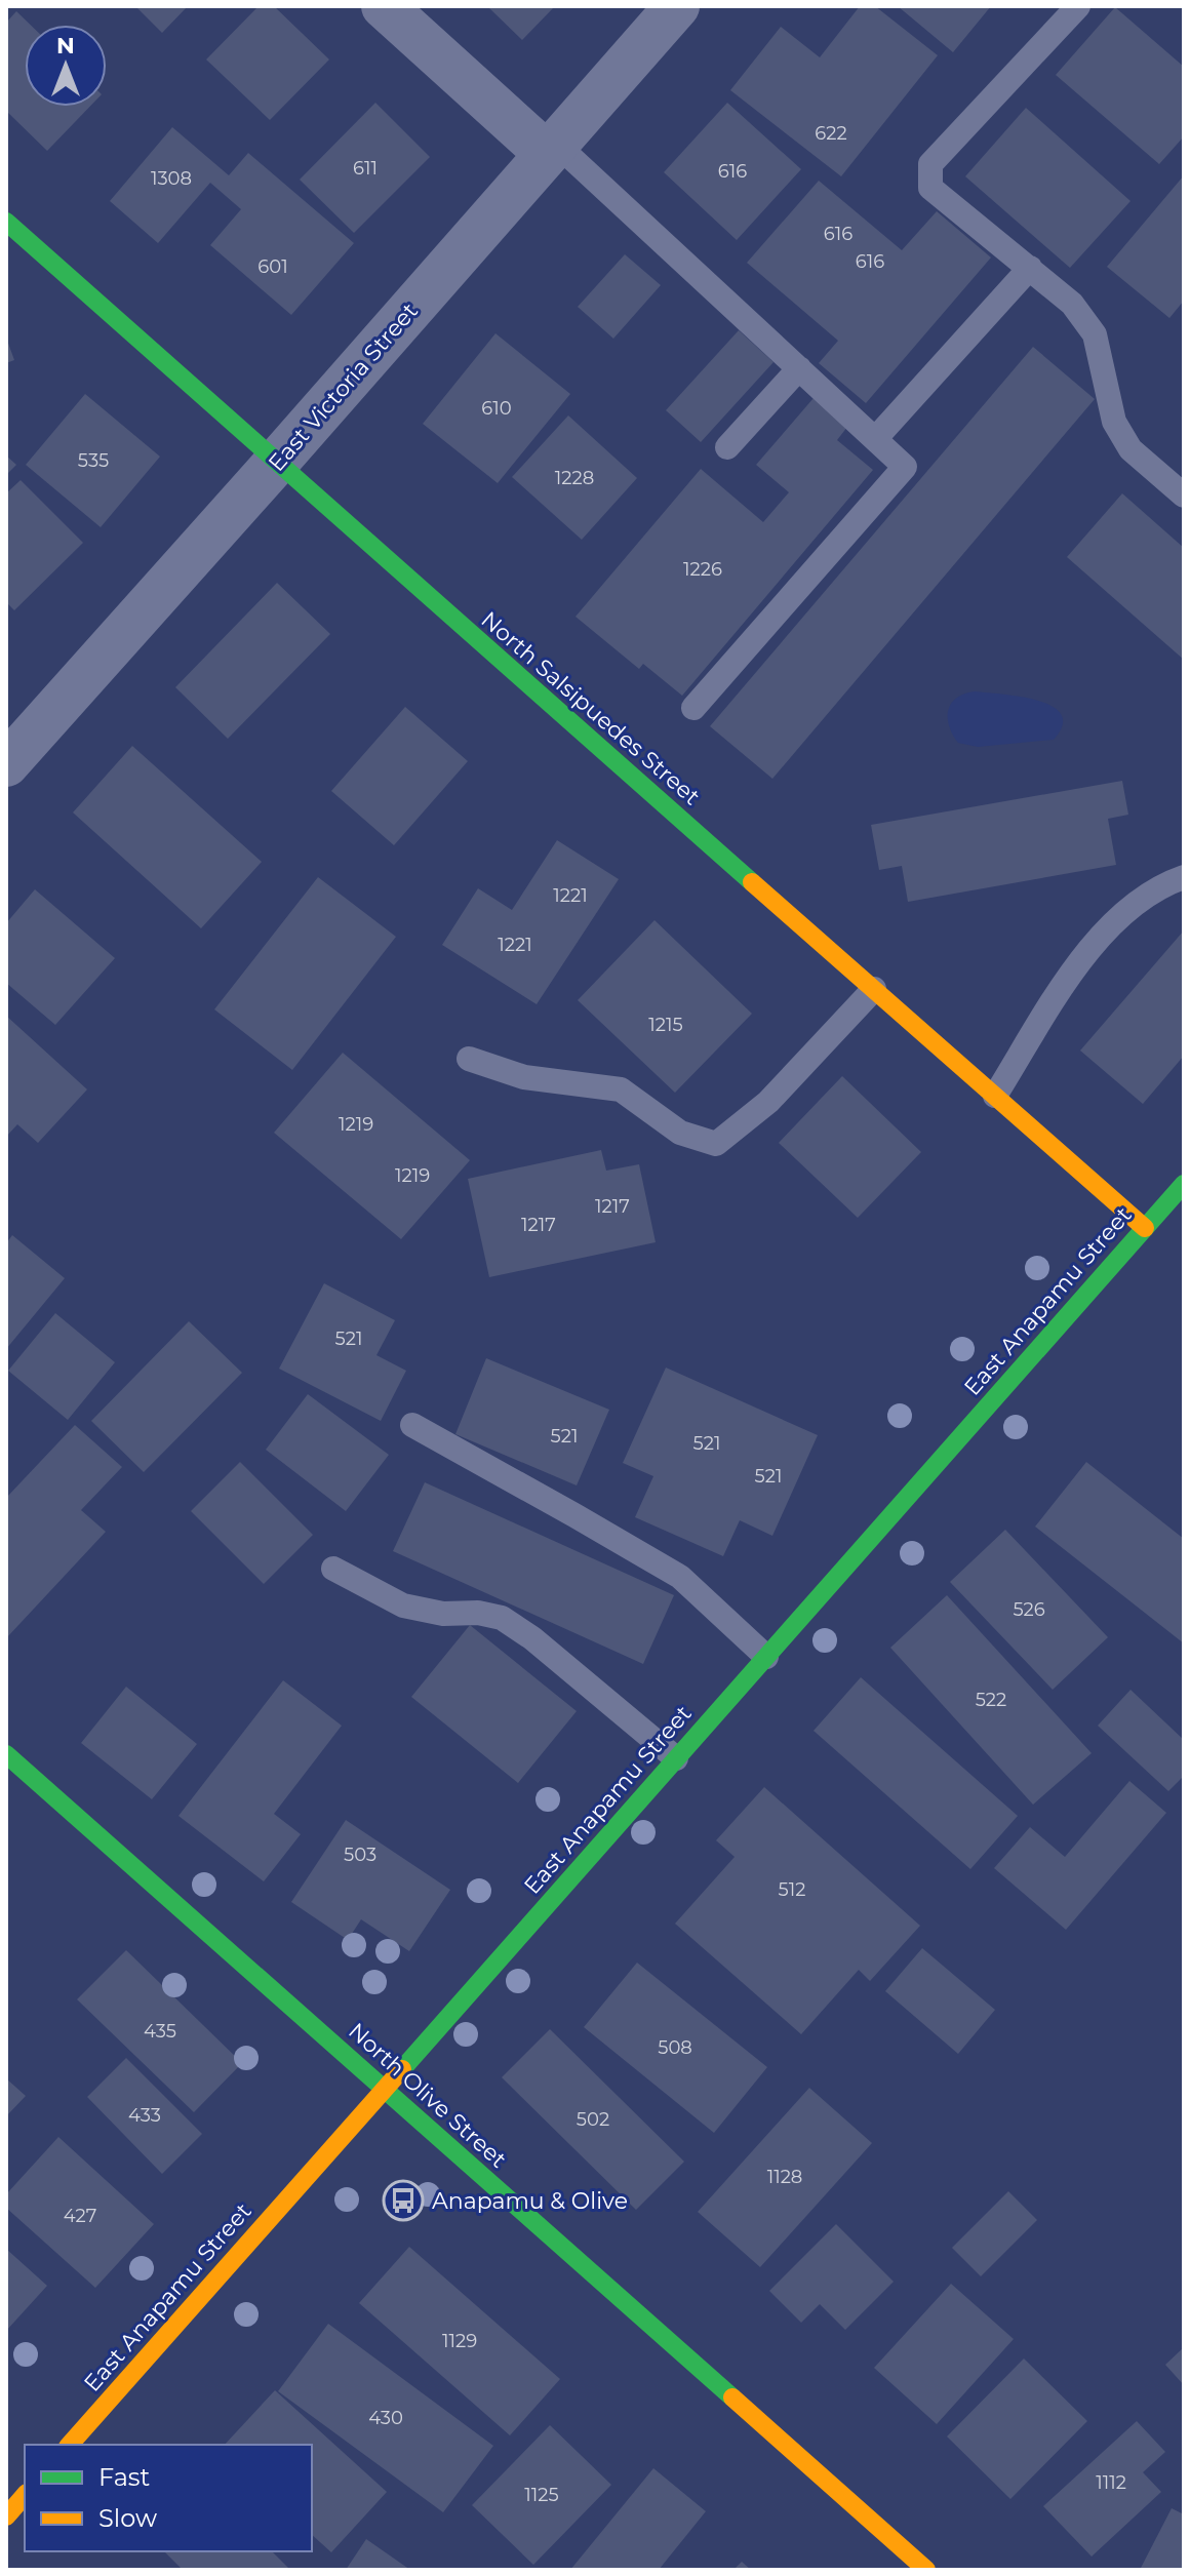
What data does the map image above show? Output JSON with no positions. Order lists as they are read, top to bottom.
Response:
{
  "streets": {
    "street": [
      "East Victoria Street",
      "North Salsipuedes Street",
      "East Anapamu Street",
      "North Olive Street"
    ]
  },
  "crossings": [
    ["East Victoria Street", "North Salsipuedes Street"],
    ["North Salsipuedes Street", "East Anapamu Street"],
    ["East Anapamu Street", "North Olive Street"]
  ],
  "places": {
    "bus stop": ["Anapamu & Olive"]
  },
  "house_numbers": [
    "622",
    "611",
    "616",
    "1308",
    "616",
    "616",
    "601",
    "610",
    "535",
    "1228",
    "1226",
    "1221",
    "1221",
    "1215",
    "1219",
    "1219",
    "1217",
    "1217",
    "521",
    "521",
    "521",
    "521",
    "526",
    "522",
    "503",
    "512",
    "435",
    "508",
    "433",
    "502",
    "1128",
    "427",
    "1129",
    "430",
    "1112",
    "1125"
  ],
  "legend": ["Fast", "Slow"],
  "north": "top"
}
